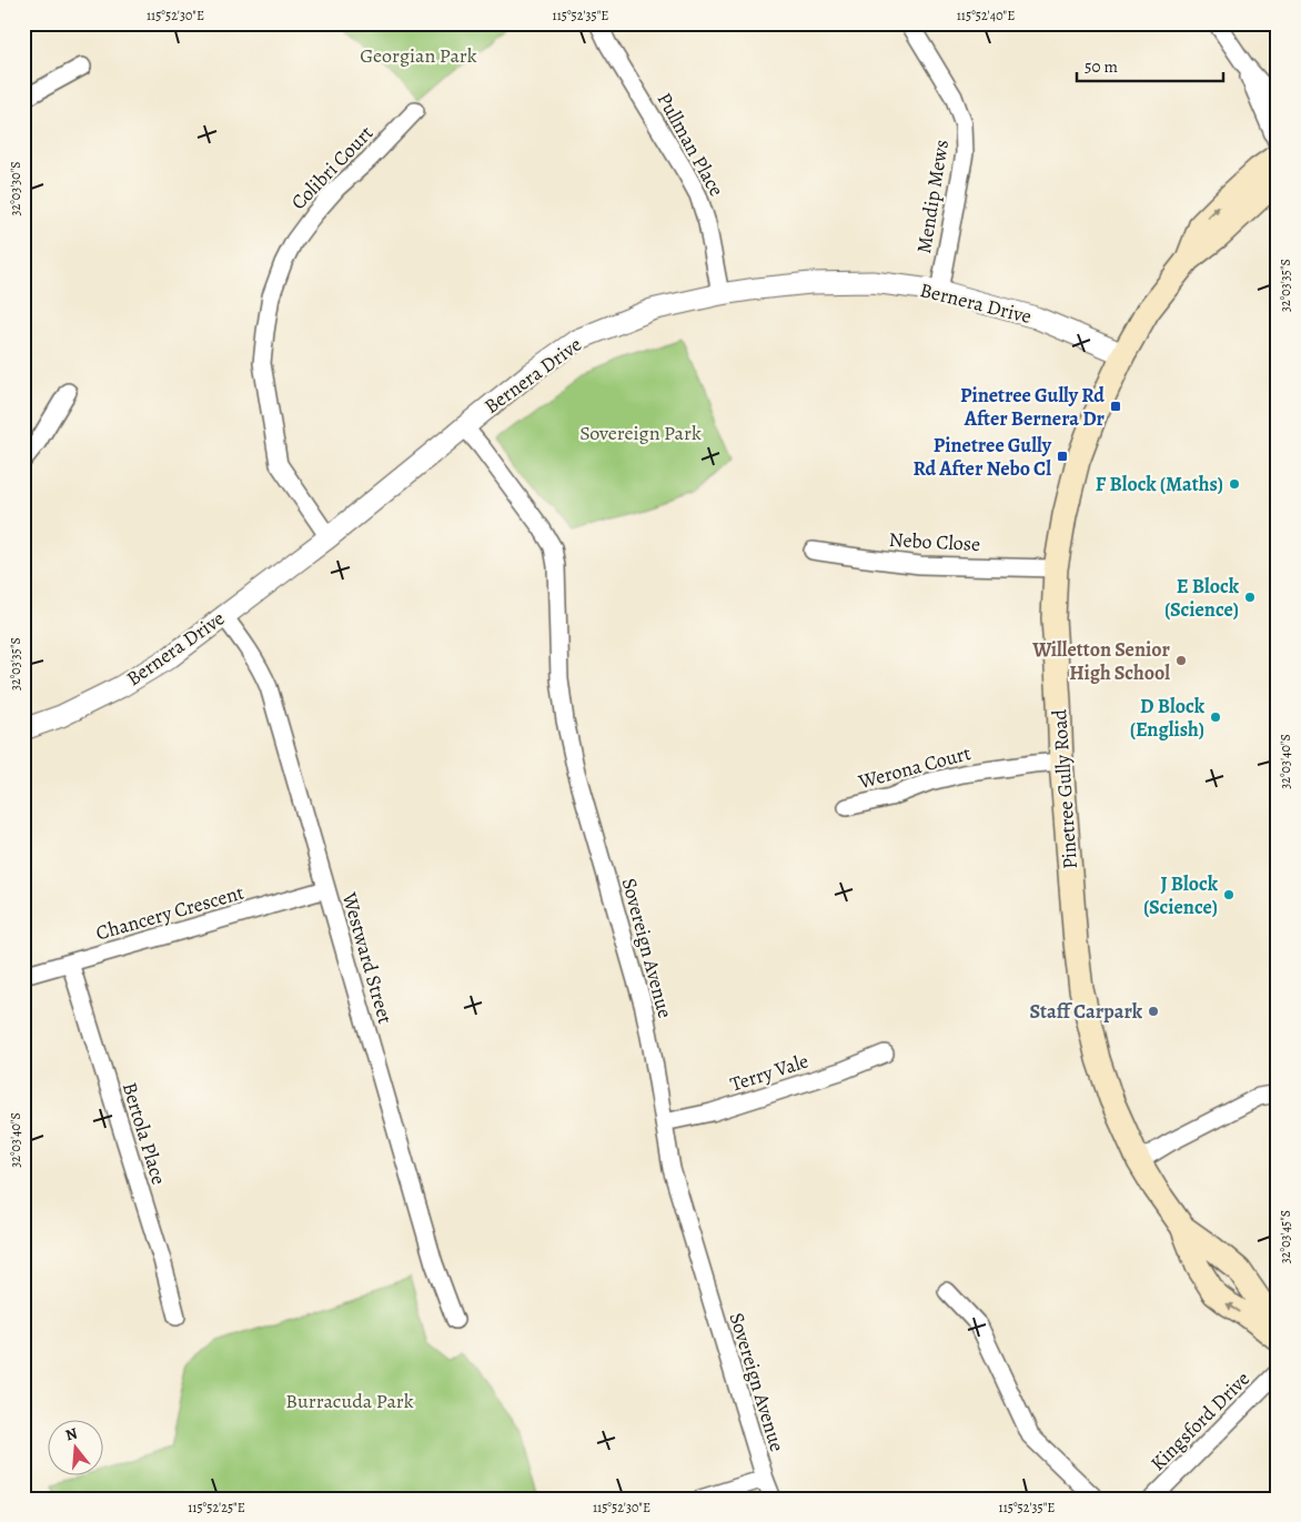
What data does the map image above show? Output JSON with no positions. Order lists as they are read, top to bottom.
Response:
{
  "streets": {
    "main road": ["Pinetree Gully Road"],
    "street": [
      "Pullman Place",
      "Colibri Court",
      "Mendip Mews",
      "Bernera Drive",
      "Nebo Close",
      "Werona Court",
      "Chancery Crescent",
      "Sovereign Avenue",
      "Westward Street",
      "Terry Vale",
      "Bertola Place",
      "Kingsford Drive"
    ]
  },
  "crossings": [
    ["Pullman Place", "Bernera Drive"],
    ["Colibri Court", "Bernera Drive"],
    ["Mendip Mews", "Bernera Drive"],
    ["Bernera Drive", "Pinetree Gully Road"],
    ["Bernera Drive", "Sovereign Avenue"],
    ["Bernera Drive", "Westward Street"],
    ["Nebo Close", "Pinetree Gully Road"],
    ["Werona Court", "Pinetree Gully Road"],
    ["Chancery Crescent", "Westward Street"],
    ["Chancery Crescent", "Bertola Place"],
    ["Sovereign Avenue", "Terry Vale"]
  ],
  "parks": ["Georgian Park", "Sovereign Park", "Burracuda Park"],
  "places": {
    "transit": ["Pinetree Gully Rd After Bernera Dr", "Pinetree Gully Rd After Nebo Cl"],
    "other": [
      "F Block (Maths)",
      "E Block (Science)",
      "Willetton Senior High School",
      "D Block (English)",
      "J Block (Science)",
      "Staff Carpark"
    ]
  },
  "scale_bar": "50 m",
  "north": "top",
  "coordinates": [
    "115°52'30\"E",
    "115°52'35\"E",
    "115°52'40\"E",
    "32°03'30\"S",
    "32°03'35\"S",
    "32°03'40\"S",
    "32°03'45\"S",
    "115°52'25\"E"
  ]
}
